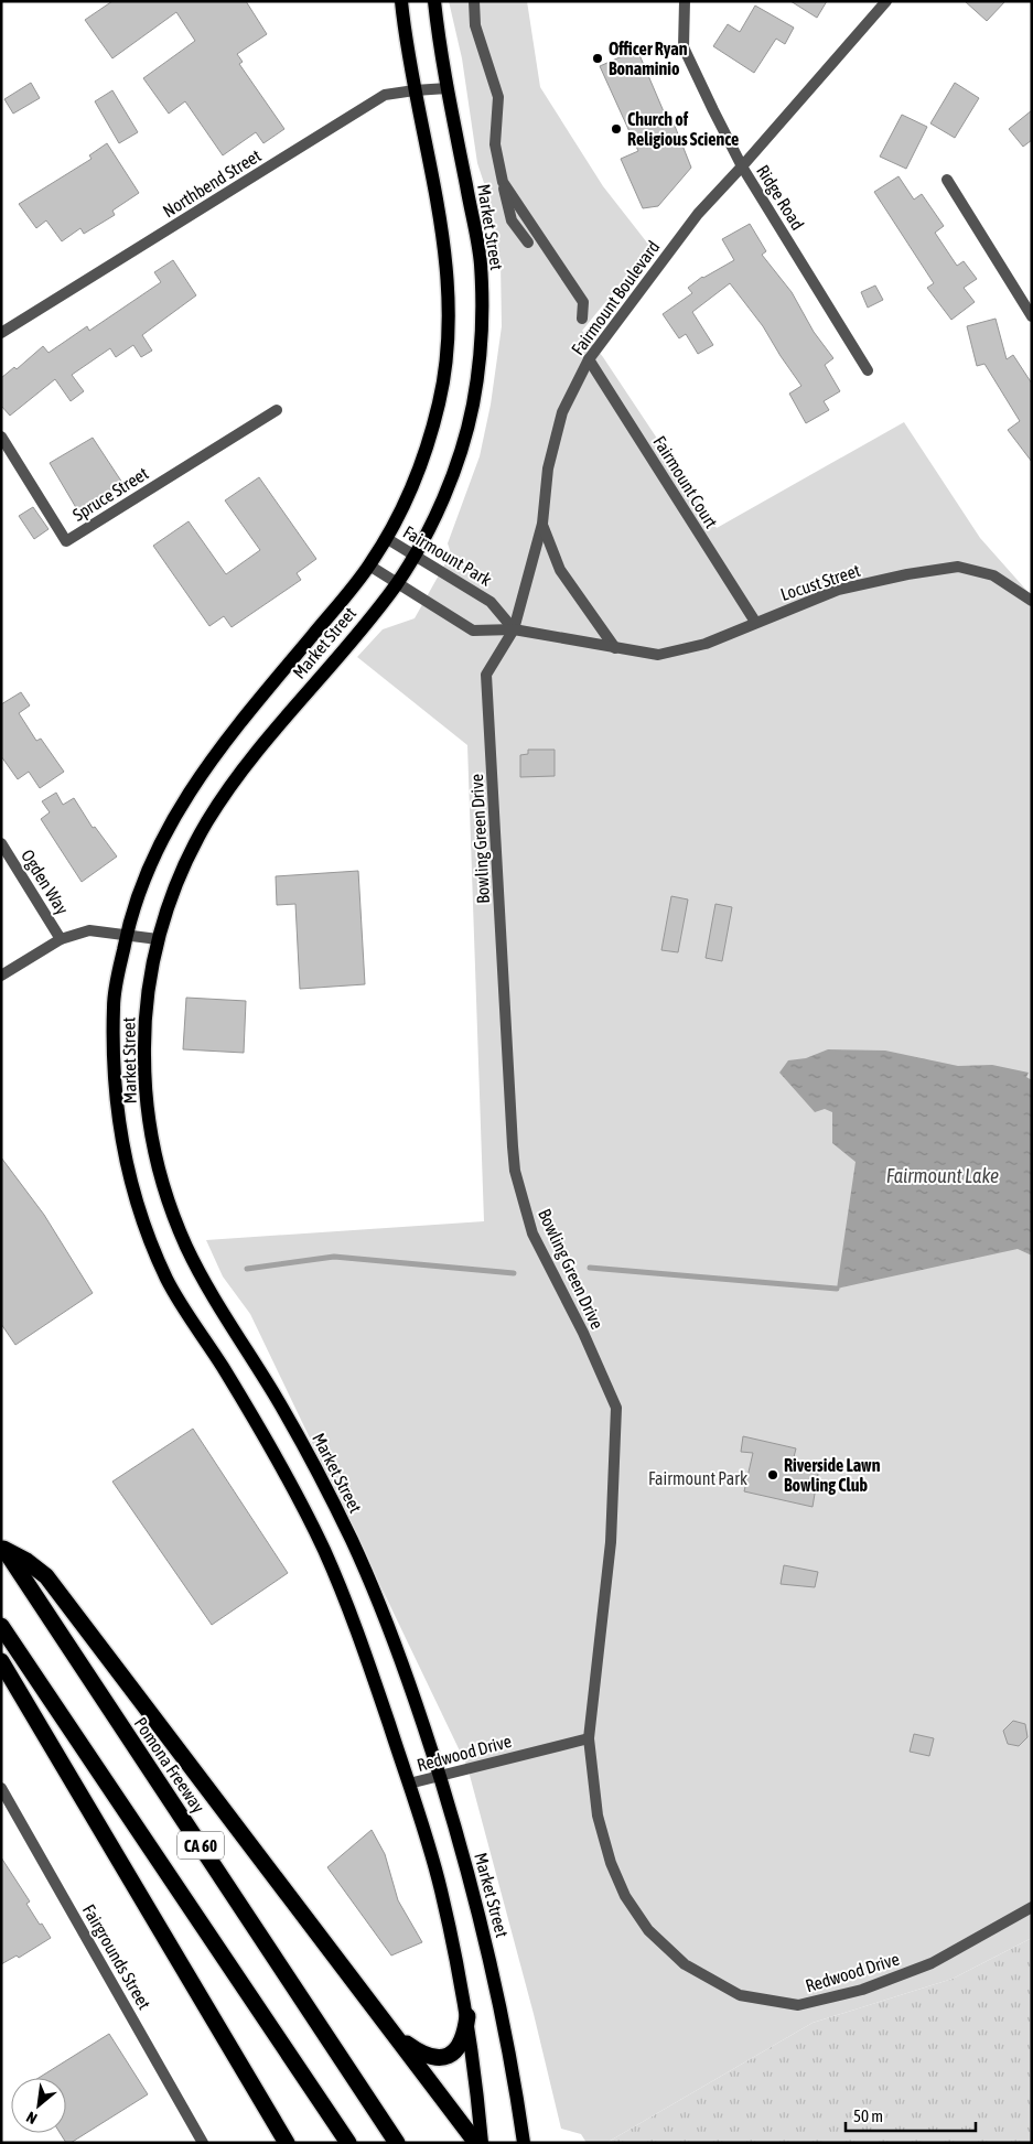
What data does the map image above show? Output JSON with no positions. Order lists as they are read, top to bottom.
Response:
{
  "streets": {
    "highway": ["Pomona Freeway", "CA 60"],
    "main road": ["Market Street"],
    "street": [
      "Northbend Street",
      "Ridge Road",
      "Fairmount Boulevard",
      "Fairmount Court",
      "Spruce Street",
      "Fairmount Park",
      "Locust Street",
      "Bowling Green Drive",
      "Ogden Way",
      "Redwood Drive",
      "Fairgrounds Street"
    ]
  },
  "crossings": [
    ["Northbend Street", "Market Street"],
    ["Ridge Road", "Fairmount Boulevard"],
    ["Market Street", "Fairmount Park"],
    ["Market Street", "Redwood Drive"],
    ["Fairmount Boulevard", "Fairmount Court"],
    ["Fairmount Boulevard", "Fairmount Park"],
    ["Fairmount Boulevard", "Locust Street"],
    ["Fairmount Boulevard", "Bowling Green Drive"],
    ["Fairmount Court", "Locust Street"],
    ["Fairmount Park", "Locust Street"],
    ["Bowling Green Drive", "Redwood Drive"]
  ],
  "water": ["Fairmount Lake"],
  "parks": ["Fairmount Park"],
  "places": ["Officer Ryan Bonaminio", "Church of Religious Science", "Riverside Lawn Bowling Club"],
  "scale_bar": "50 m",
  "north": "bottom left"
}
